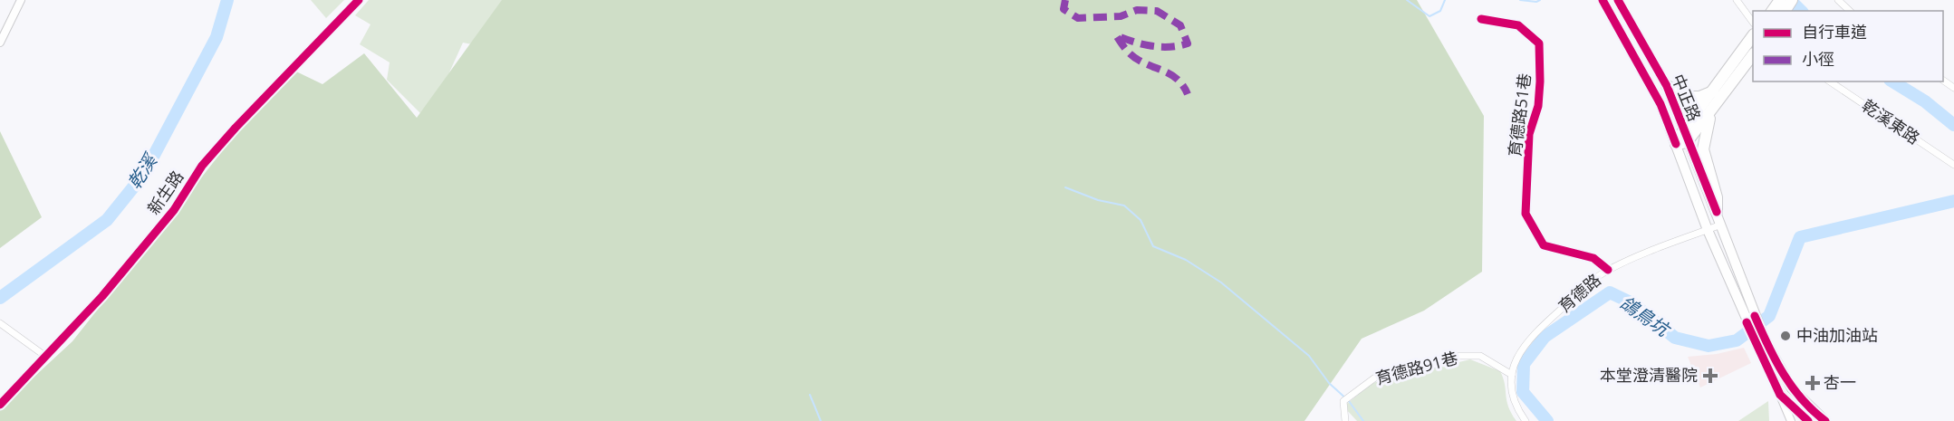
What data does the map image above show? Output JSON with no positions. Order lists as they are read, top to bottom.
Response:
{
  "streets": {
    "main road": ["中正路"],
    "street": [
      "育德路51巷",
      "乾溪東路",
      "新生路",
      "育德路",
      "育德路91巷"
    ]
  },
  "crossings": [
    ["中正路", "育德路"],
    ["育德路51巷", "育德路"],
    ["育德路", "育德路91巷"]
  ],
  "water": ["乾溪", "鴿鳥坑"],
  "places": {
    "other": ["中油加油站"],
    "health": ["本堂澄清醫院", "杏一"]
  },
  "legend": ["自行車道", "小徑"]
}
